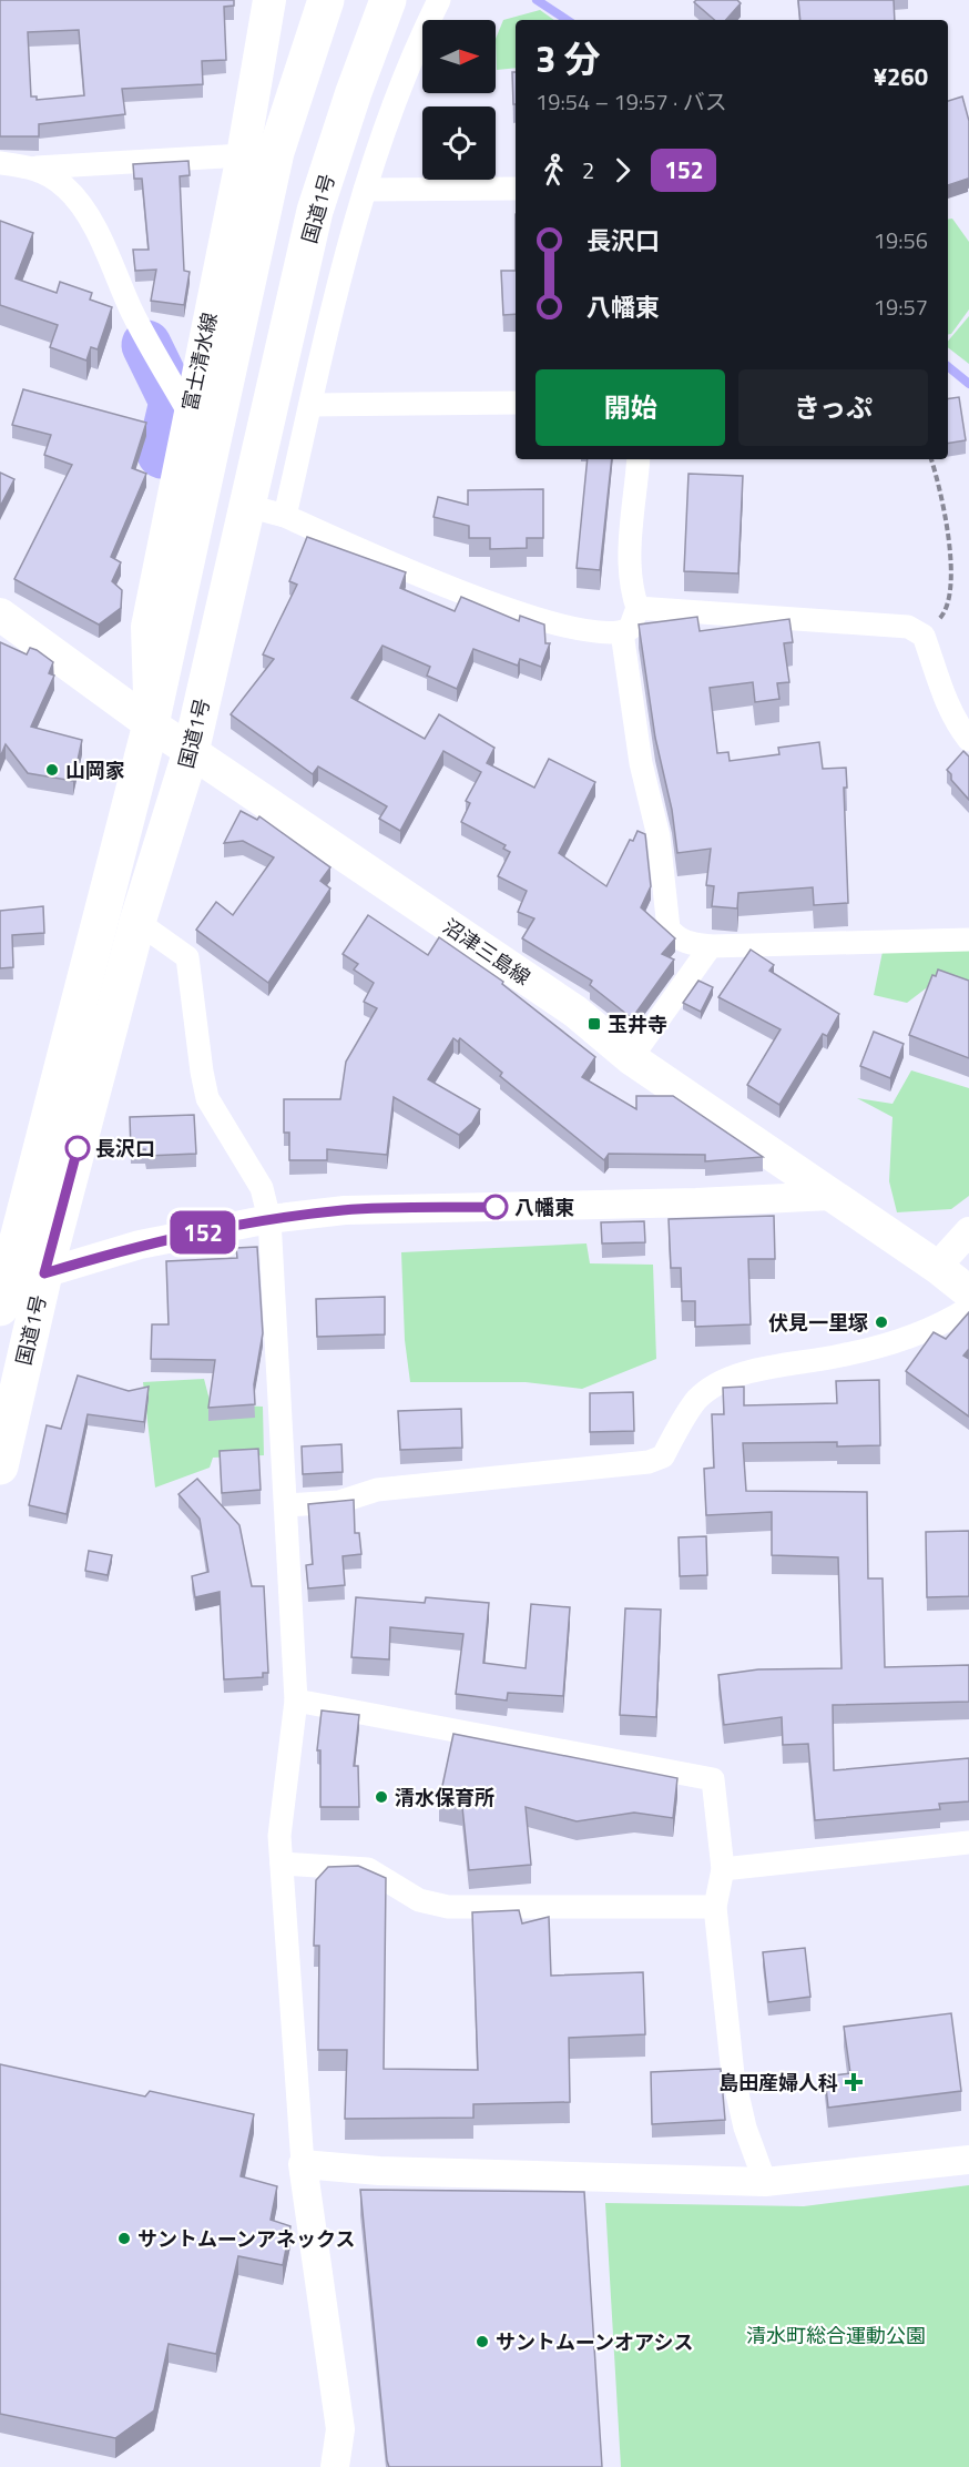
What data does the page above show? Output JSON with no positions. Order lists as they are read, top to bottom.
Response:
{
  "streets": {
    "highway": ["国道1号"],
    "main road": ["富士清水線", "沼津三島線"]
  },
  "crossings": [
    ["国道1号", "富士清水線"],
    ["国道1号", "沼津三島線"],
    ["富士清水線", "沼津三島線"]
  ],
  "parks": ["清水町総合運動公園"],
  "places": {
    "other": [
      "山岡家",
      "長沢口",
      "八幡東",
      "伏見一里塚",
      "清水保育所",
      "サントムーンアネックス",
      "サントムーンオアシス"
    ],
    "transit": ["玉井寺"],
    "health": ["島田産婦人科"]
  },
  "lines": ["bus line 152"],
  "north": "right",
  "page": {
    "on_map": "152",
    "heading": ["3 分", "19:54 – 19:57 · バス", "¥260"],
    "legs": ["2", "152"],
    "list": [
      {
        "name": "長沢口",
        "value": "19:56"
      },
      {
        "name": "八幡東",
        "value": "19:57"
      }
    ],
    "buttons": ["開始", "きっぷ"]
  }
}
